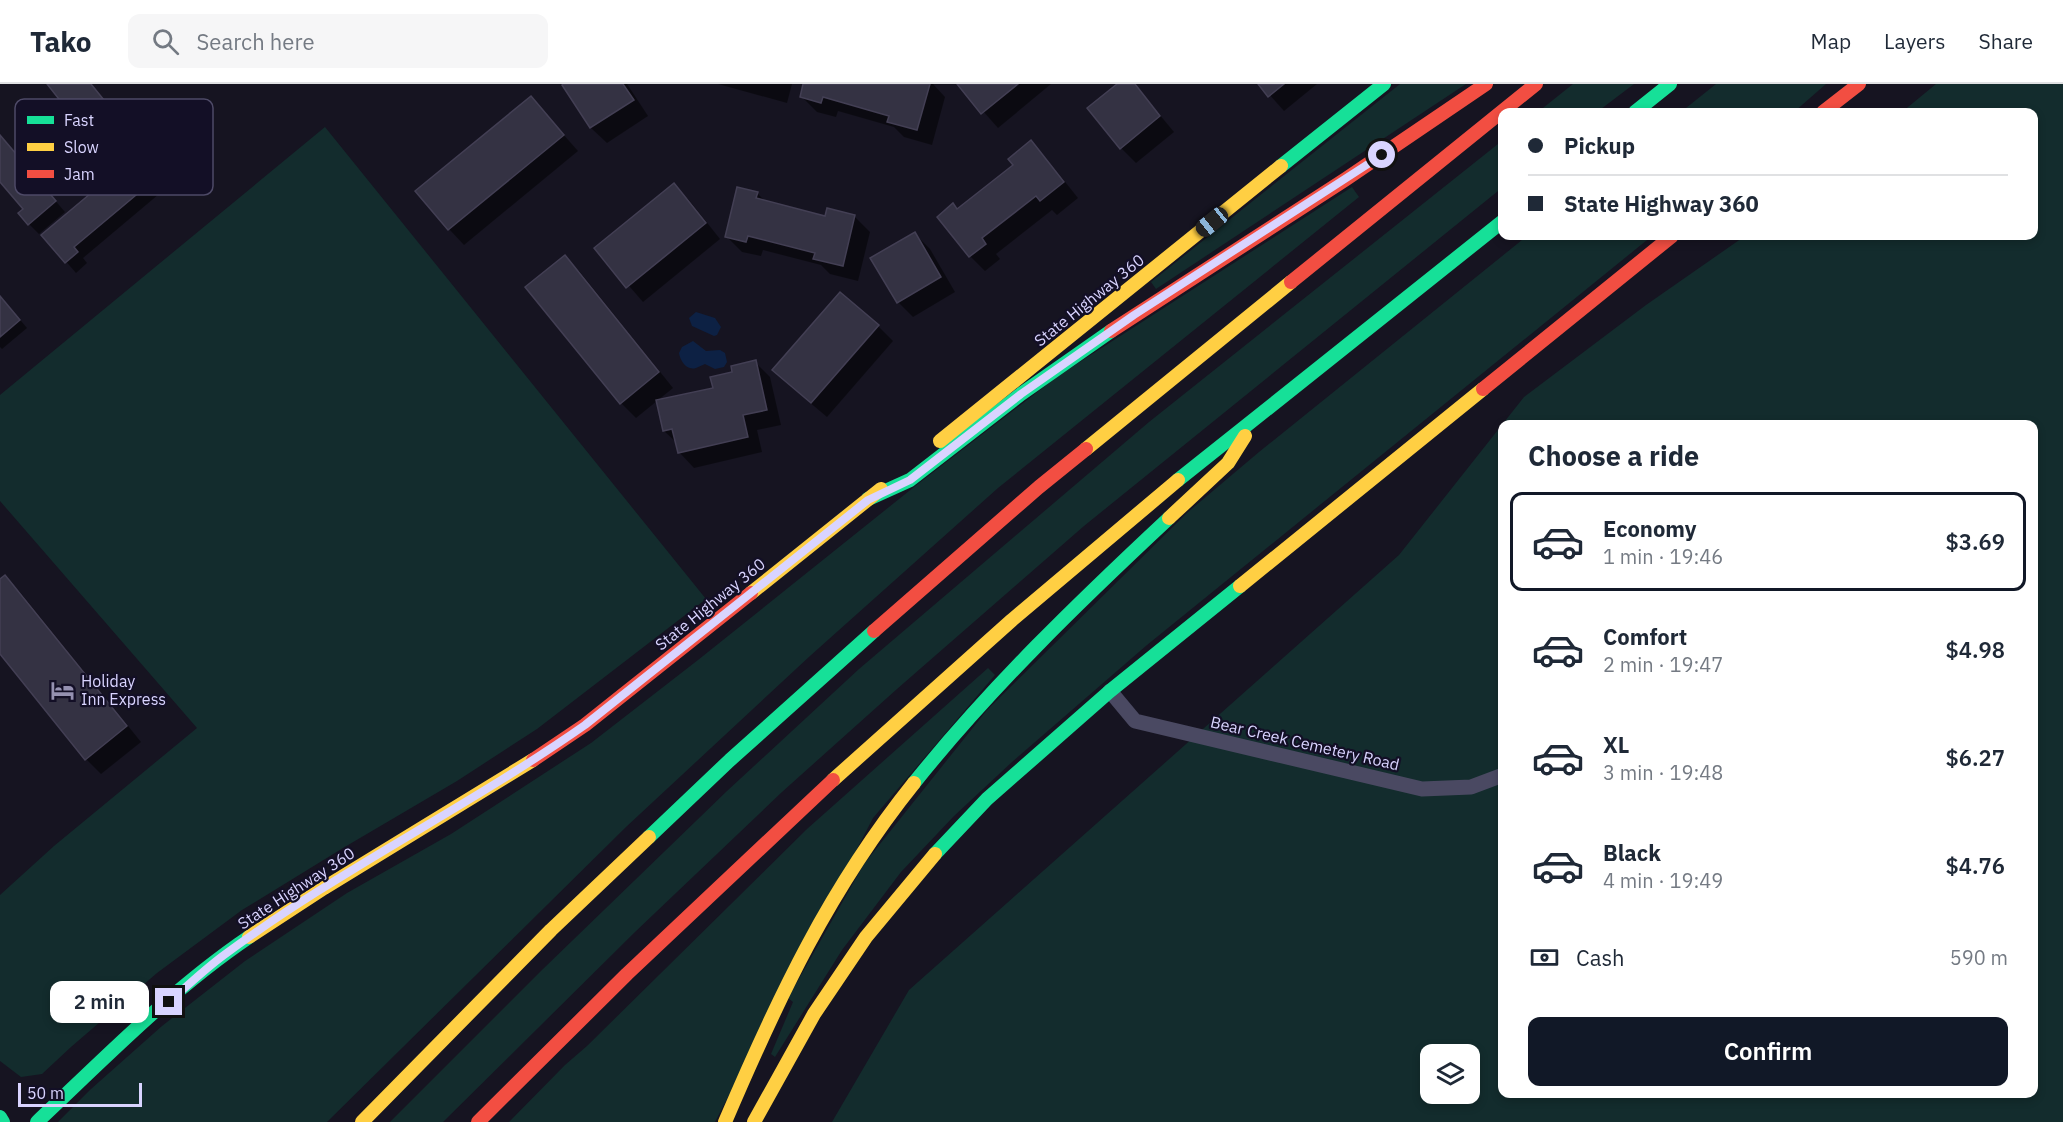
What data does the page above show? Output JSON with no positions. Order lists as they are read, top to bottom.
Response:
{
  "streets": {
    "main road": ["State Highway 360"],
    "street": ["Bear Creek Cemetery Road"]
  },
  "places": {
    "hotel": ["Holiday Inn Express"]
  },
  "legend": ["Fast", "Slow", "Jam"],
  "scale_bar": "50 m",
  "page": {
    "header": "Tako",
    "search": "Search here",
    "nav": ["Map", "Layers", "Share"],
    "banner": ["Pickup", "State Highway 360"],
    "heading": "Choose a ride",
    "list": [
      {
        "name": "Economy",
        "note": "1 min · 19:46",
        "value": "$3.69"
      },
      {
        "name": "Comfort",
        "note": "2 min · 19:47",
        "value": "$4.98"
      },
      {
        "name": "XL",
        "note": "3 min · 19:48",
        "value": "$6.27"
      },
      {
        "name": "Black",
        "note": "4 min · 19:49",
        "value": "$4.76"
      }
    ],
    "pay": ["Cash", "590 m"],
    "bubble": "2 min",
    "buttons": "Confirm",
    "scale": "50 m"
  }
}
